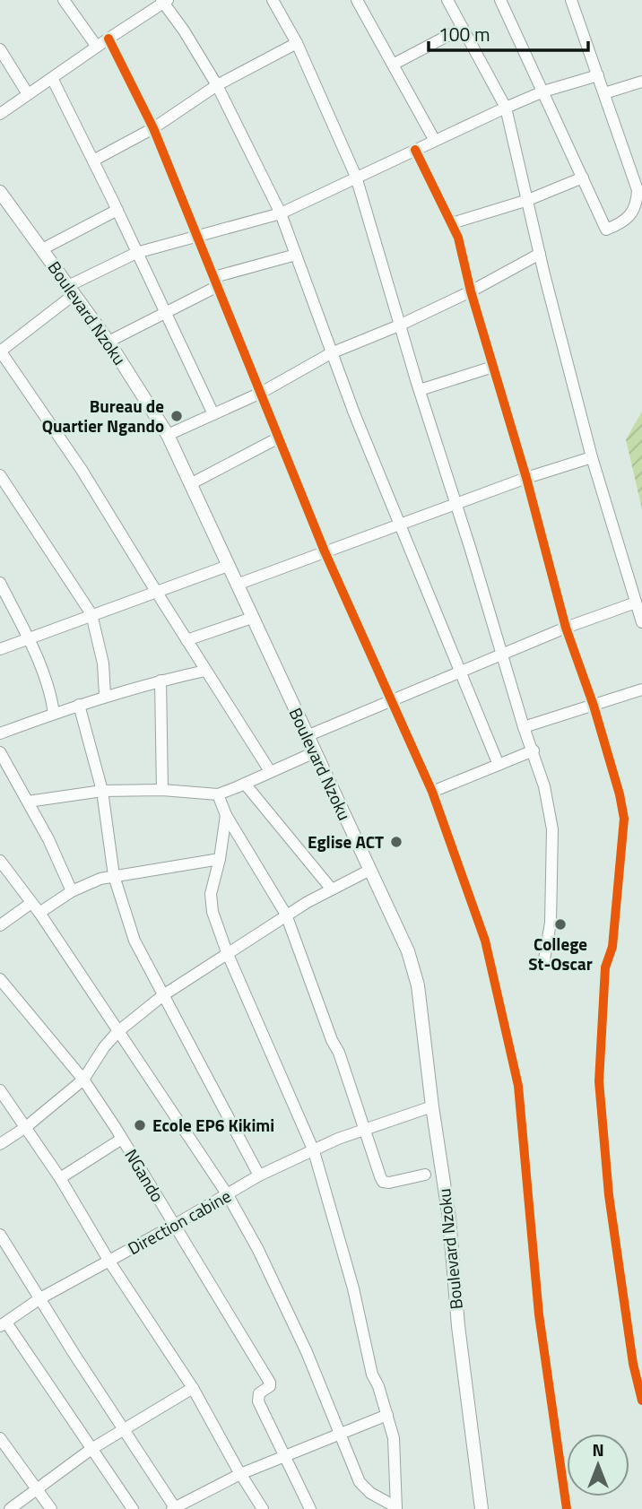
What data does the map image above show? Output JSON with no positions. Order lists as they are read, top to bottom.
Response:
{
  "streets": {
    "street": ["Boulevard Nzoku", "NGando", "Direction cabine"]
  },
  "crossings": [
    ["Boulevard Nzoku", "Direction cabine"],
    ["NGando", "Direction cabine"]
  ],
  "places": [
    "Bureau de Quartier Ngando",
    "Eglise ACT",
    "College St-Oscar",
    "Ecole EP6 Kikimi"
  ],
  "scale_bar": "100 m",
  "north": "top"
}
